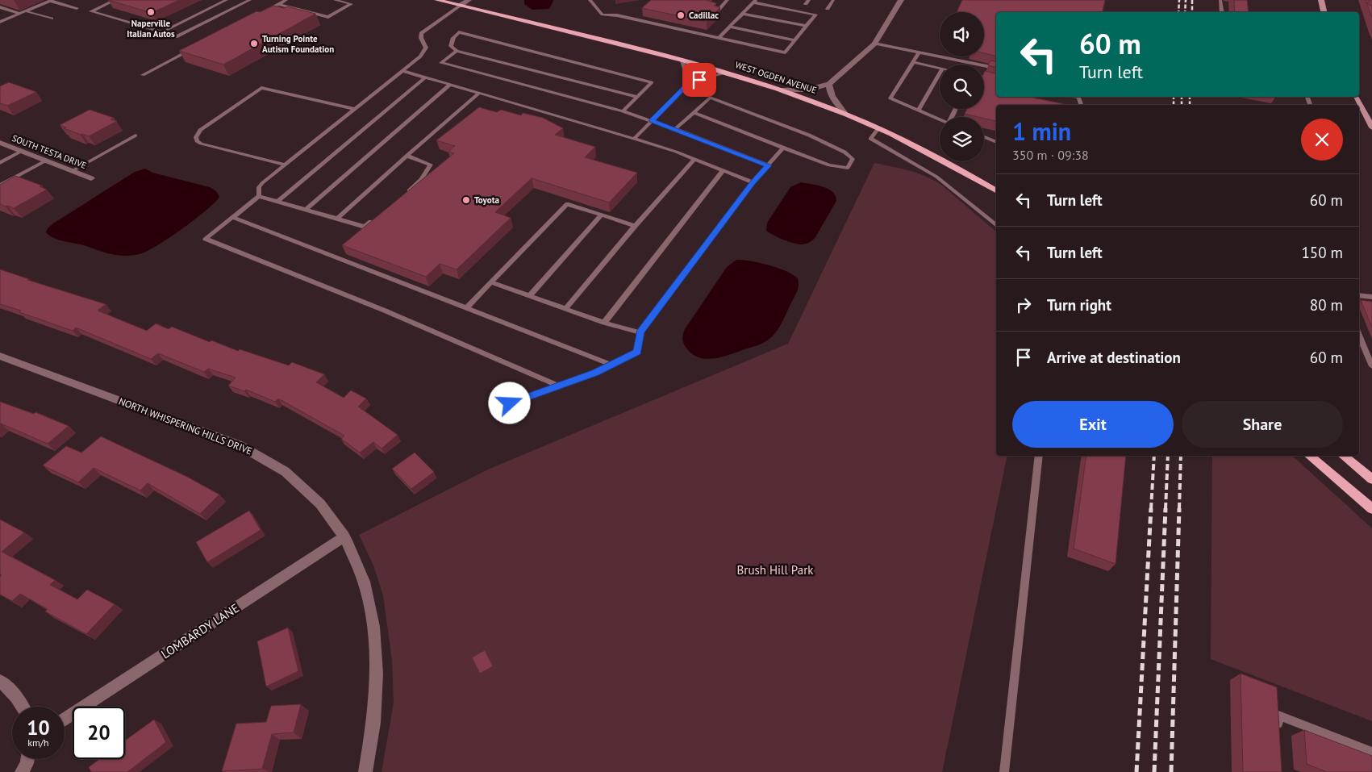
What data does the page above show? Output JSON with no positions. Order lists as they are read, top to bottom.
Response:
{
  "streets": {
    "main road": ["WEST OGDEN AVENUE"],
    "street": ["SOUTH TESTA DRIVE", "NORTH WHISPERING HILLS DRIVE", "LOMBARDY LANE"]
  },
  "crossings": [
    ["NORTH WHISPERING HILLS DRIVE", "LOMBARDY LANE"]
  ],
  "parks": ["Brush Hill Park"],
  "places": [
    "Naperville Italian Autos",
    "Cadillac",
    "Turning Pointe Autism Foundation",
    "Toyota"
  ],
  "page": {
    "turn": ["60 m", "Turn left"],
    "heading": ["1 min", "350 m · 09:38"],
    "list": [
      {
        "name": "Turn left",
        "value": "60 m"
      },
      {
        "name": "Turn left",
        "value": "150 m"
      },
      {
        "name": "Turn right",
        "value": "80 m"
      },
      {
        "name": "Arrive at destination",
        "value": "60 m"
      }
    ],
    "buttons": ["Exit", "Share"],
    "speed": "10 km/h",
    "limit": "20"
  }
}
